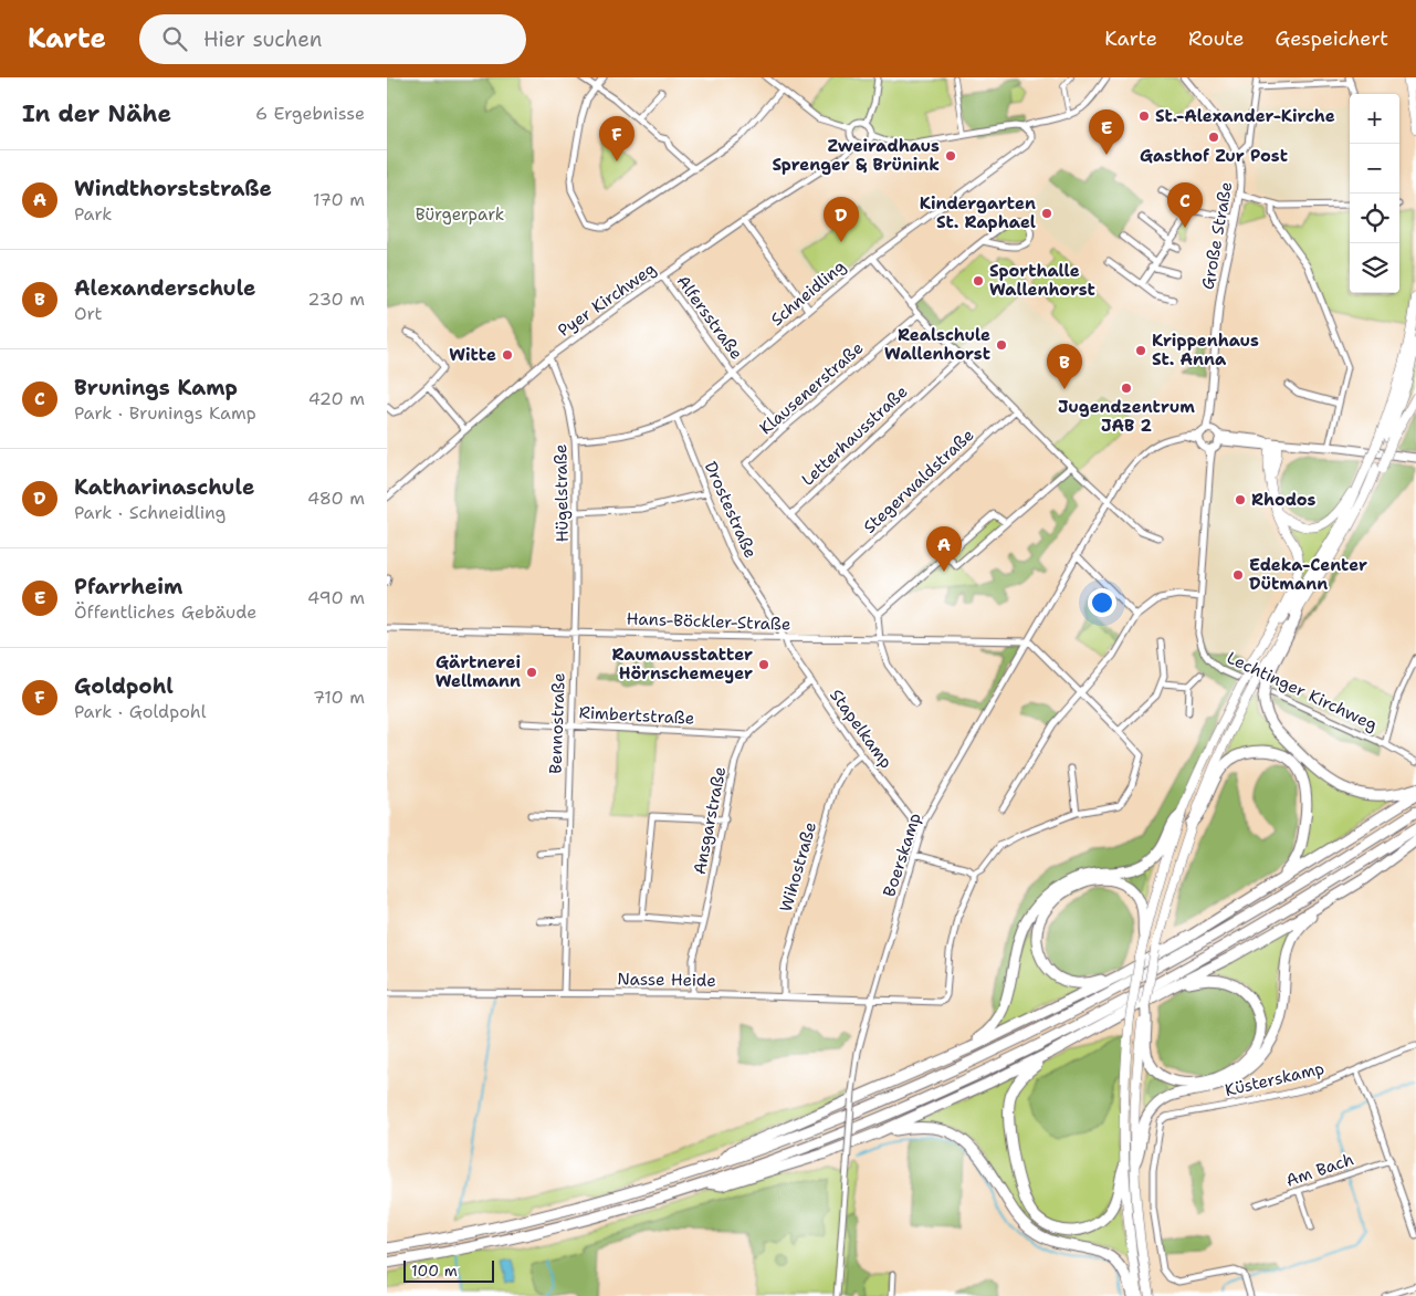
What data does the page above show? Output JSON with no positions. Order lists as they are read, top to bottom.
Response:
{
  "streets": {
    "street": [
      "Große Straße",
      "Schneidling",
      "Pyer Kirchweg",
      "Alfersstraße",
      "Klausenerstraße",
      "Letterhausstraße",
      "Stegerwaldstraße",
      "Hügelstraße",
      "Drostestraße",
      "Hans-Böckler-Straße",
      "Lechtinger Kirchweg",
      "Rimbertstraße",
      "Bennostraße",
      "Stapelkamp",
      "Ansgarstraße",
      "Boerskamp",
      "Wihostraße",
      "Nasse Heide",
      "Küsterskamp",
      "Am Bach"
    ]
  },
  "crossings": [
    ["Große Straße", "Lechtinger Kirchweg"],
    ["Große Straße", "Boerskamp"],
    ["Schneidling", "Alfersstraße"],
    ["Schneidling", "Hügelstraße"],
    ["Schneidling", "Drostestraße"],
    ["Pyer Kirchweg", "Alfersstraße"],
    ["Pyer Kirchweg", "Hügelstraße"],
    ["Alfersstraße", "Klausenerstraße"],
    ["Klausenerstraße", "Letterhausstraße"],
    ["Hügelstraße", "Hans-Böckler-Straße"],
    ["Hügelstraße", "Bennostraße"],
    ["Drostestraße", "Hans-Böckler-Straße"],
    ["Drostestraße", "Stapelkamp"],
    ["Hans-Böckler-Straße", "Bennostraße"],
    ["Hans-Böckler-Straße", "Stapelkamp"],
    ["Hans-Böckler-Straße", "Boerskamp"],
    ["Lechtinger Kirchweg", "Boerskamp"],
    ["Rimbertstraße", "Bennostraße"],
    ["Rimbertstraße", "Ansgarstraße"],
    ["Bennostraße", "Nasse Heide"],
    ["Stapelkamp", "Ansgarstraße"],
    ["Stapelkamp", "Boerskamp"],
    ["Stapelkamp", "Wihostraße"],
    ["Ansgarstraße", "Nasse Heide"],
    ["Boerskamp", "Nasse Heide"],
    ["Wihostraße", "Nasse Heide"]
  ],
  "parks": ["Bürgerpark"],
  "places": [
    "St.-Alexander-Kirche",
    "Gasthof Zur Post",
    "Zweiradhaus Sprenger & Brünink",
    "Kindergarten St. Raphael",
    "Sporthalle Wallenhorst",
    "Realschule Wallenhorst",
    "Krippenhaus St. Anna",
    "Witte",
    "Jugendzentrum JAB 2",
    "Rhodos",
    "Edeka-Center Dütmann",
    "Raumausstatter Hörnschemeyer",
    "Gärtnerei Wellmann"
  ],
  "scale_bar": "100 m",
  "page": {
    "header": "Karte",
    "search": "Hier suchen",
    "nav": ["Karte", "Route", "Gespeichert"],
    "heading": ["In der Nähe", "6 Ergebnisse"],
    "map_buttons": ["+", "−"],
    "pins": [
      "E",
      "F",
      "C",
      "D",
      "B",
      "A"
    ],
    "list": [
      {
        "mark": "A",
        "name": "Windthorststraße",
        "note": "Park",
        "value": "170 m"
      },
      {
        "mark": "B",
        "name": "Alexanderschule",
        "note": "Ort",
        "value": "230 m"
      },
      {
        "mark": "C",
        "name": "Brunings Kamp",
        "note": "Park · Brunings Kamp",
        "value": "420 m"
      },
      {
        "mark": "D",
        "name": "Katharinaschule",
        "note": "Park · Schneidling",
        "value": "480 m"
      },
      {
        "mark": "E",
        "name": "Pfarrheim",
        "note": "Öffentliches Gebäude",
        "value": "490 m"
      },
      {
        "mark": "F",
        "name": "Goldpohl",
        "note": "Park · Goldpohl",
        "value": "710 m"
      }
    ],
    "scale": "100 m"
  }
}
